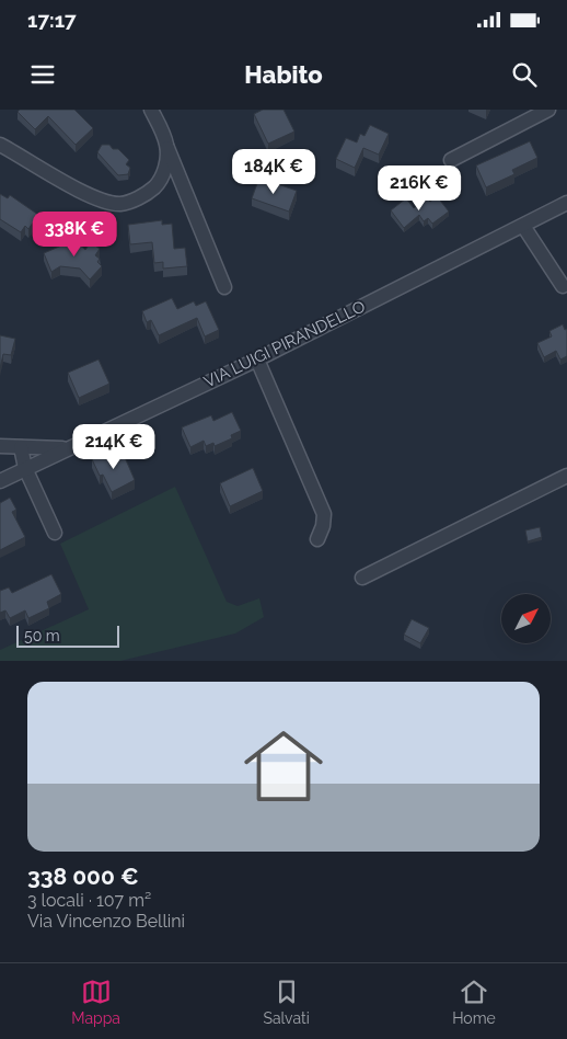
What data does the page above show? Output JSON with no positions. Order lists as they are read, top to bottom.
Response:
{
  "streets": {
    "street": ["VIA LUIGI PIRANDELLO"]
  },
  "scale_bar": "50 m",
  "north": "top right",
  "page": {
    "status": "17:17",
    "header": "Habito",
    "price": [
      "184K €",
      "216K €",
      "338K €",
      "214K €"
    ],
    "scale": "50 m",
    "list": [
      {
        "name": "338 000 €",
        "note": "3 locali · 107 m² · Via Vincenzo Bellini"
      }
    ],
    "tabs": ["Mappa", "Salvati", "Home"]
  }
}
